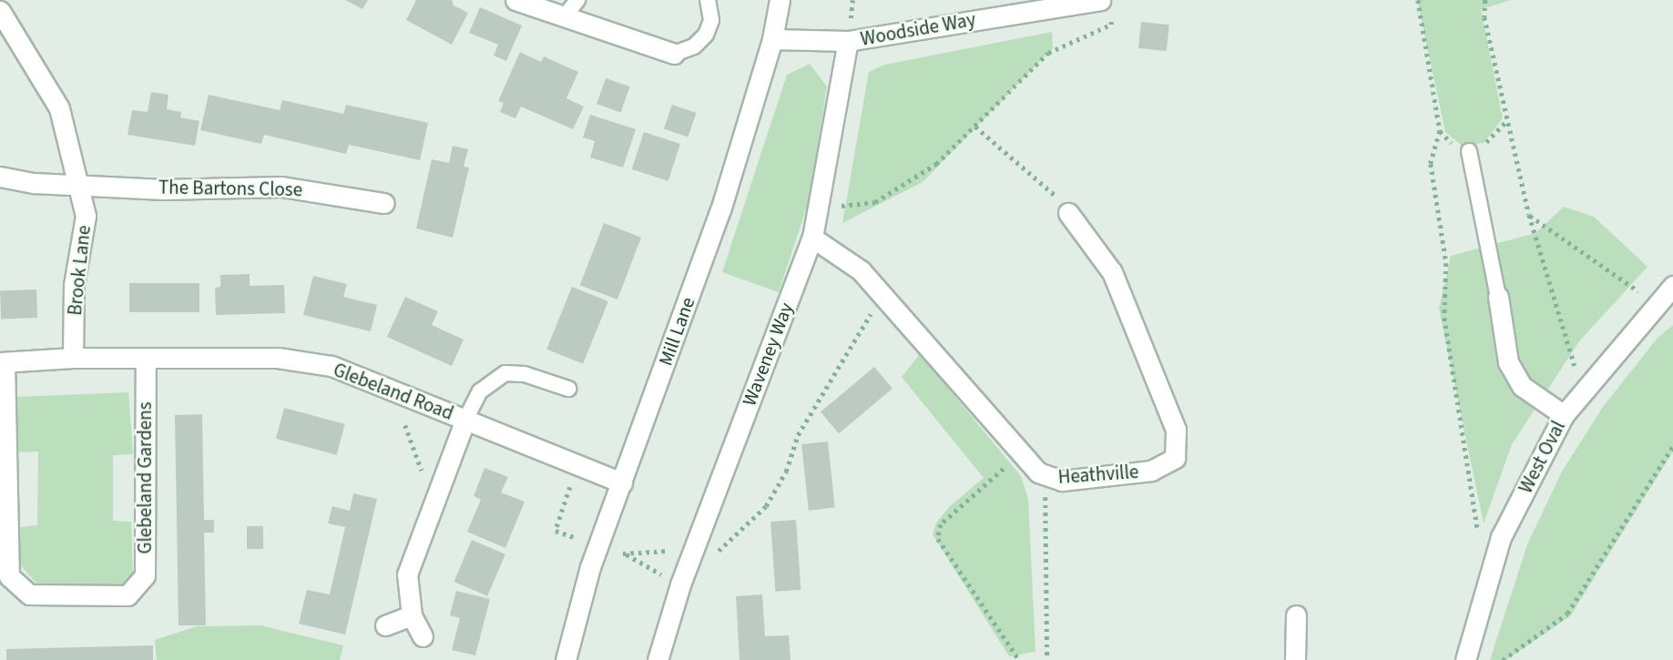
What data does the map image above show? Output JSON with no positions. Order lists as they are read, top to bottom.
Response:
{
  "streets": {
    "street": [
      "Woodside Way",
      "The Bartons Close",
      "Brook Lane",
      "Mill Lane",
      "Waveney Way",
      "Glebeland Road",
      "West Oval",
      "Heathville",
      "Glebeland Gardens"
    ]
  },
  "crossings": [
    ["Woodside Way", "Mill Lane"],
    ["Woodside Way", "Waveney Way"],
    ["The Bartons Close", "Brook Lane"],
    ["Brook Lane", "Glebeland Road"],
    ["Mill Lane", "Glebeland Road"],
    ["Waveney Way", "Heathville"],
    ["Glebeland Road", "Glebeland Gardens"]
  ]
}
